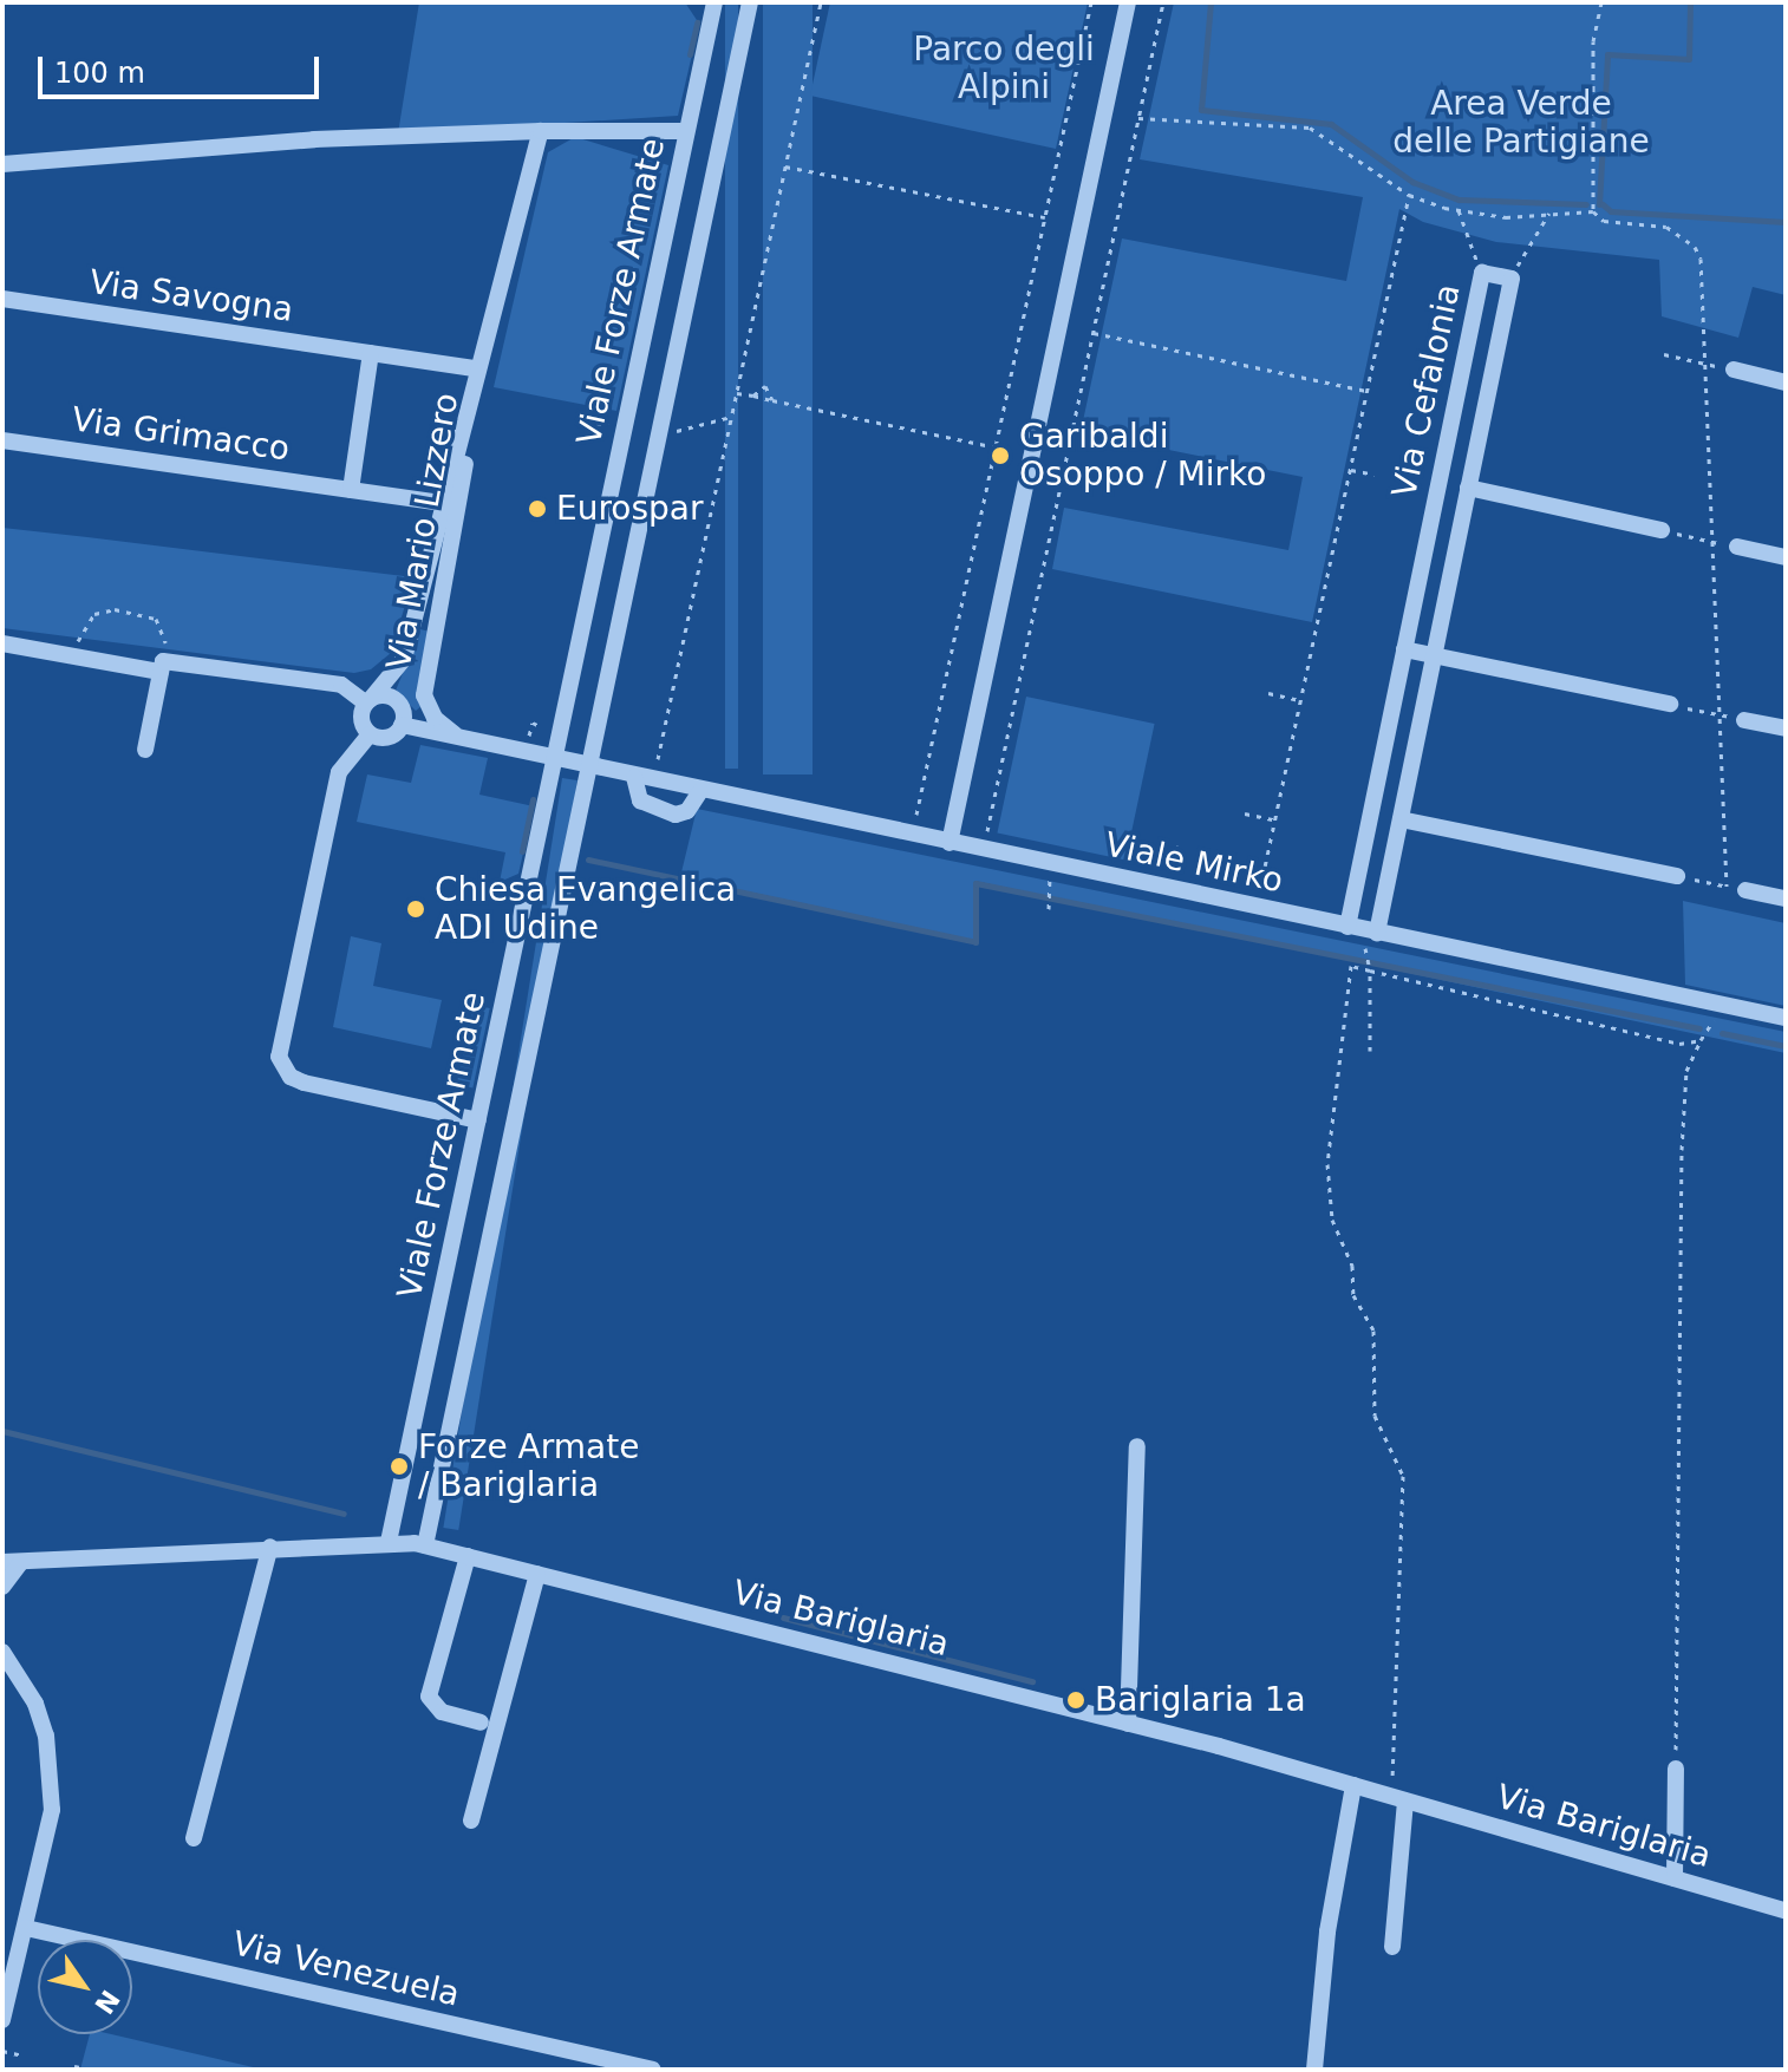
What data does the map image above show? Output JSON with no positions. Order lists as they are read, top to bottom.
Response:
{
  "streets": {
    "street": [
      "Viale Forze Armate",
      "Via Savogna",
      "Via Cefalonia",
      "Via Grimacco",
      "Via Mario Lizzero",
      "Viale Mirko",
      "Via Bariglaria",
      "Via Venezuela"
    ]
  },
  "crossings": [
    ["Viale Forze Armate", "Via Mario Lizzero"],
    ["Viale Forze Armate", "Viale Mirko"],
    ["Viale Forze Armate", "Via Bariglaria"],
    ["Via Savogna", "Via Mario Lizzero"],
    ["Via Cefalonia", "Viale Mirko"]
  ],
  "parks": ["Parco degli Alpini", "Area Verde delle Partigiane"],
  "places": [
    "Garibaldi Osoppo / Mirko",
    "Eurospar",
    "Chiesa Evangelica ADI Udine",
    "Forze Armate / Bariglaria",
    "Bariglaria 1a"
  ],
  "scale_bar": "100 m",
  "north": "bottom right"
}
